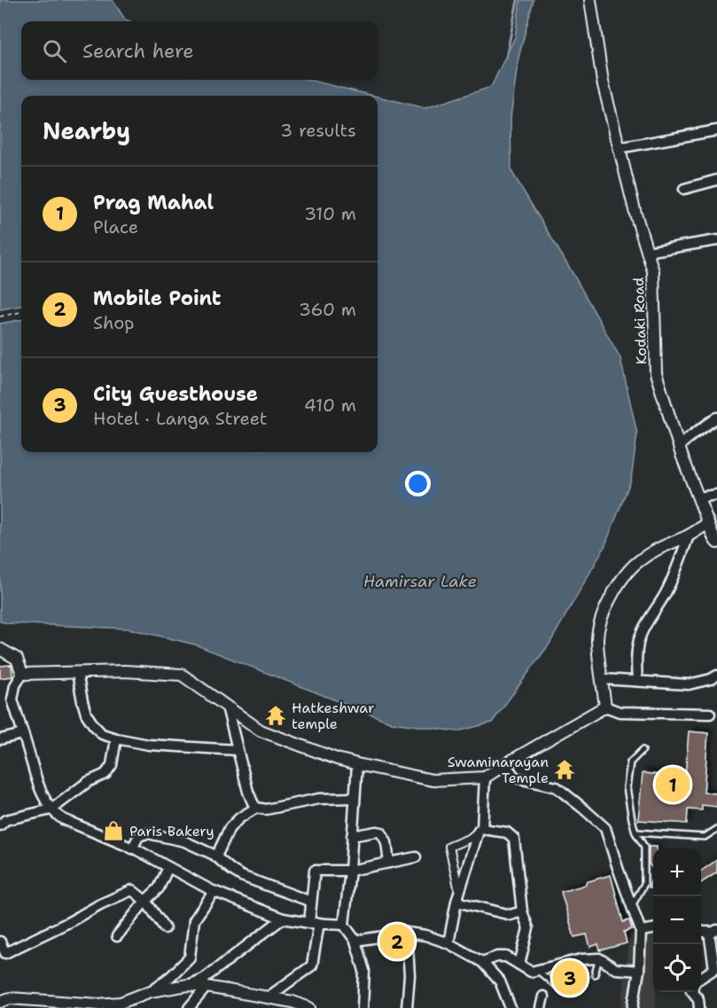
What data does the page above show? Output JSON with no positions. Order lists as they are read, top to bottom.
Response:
{
  "streets": {
    "street": ["Kodaki Road"]
  },
  "water": ["Hamirsar Lake"],
  "places": {
    "temple": ["Hatkeshwar temple", "Swaminarayan Temple"],
    "shop": ["Paris Bakery"]
  },
  "page": {
    "search": "Search here",
    "heading": ["Nearby", "3 results"],
    "list": [
      {
        "mark": "1",
        "name": "Prag Mahal",
        "note": "Place",
        "value": "310 m"
      },
      {
        "mark": "2",
        "name": "Mobile Point",
        "note": "Shop",
        "value": "360 m"
      },
      {
        "mark": "3",
        "name": "City Guesthouse",
        "note": "Hotel · Langa Street",
        "value": "410 m"
      }
    ],
    "pins": ["1", "2", "3"],
    "map_buttons": ["+", "−"]
  }
}
